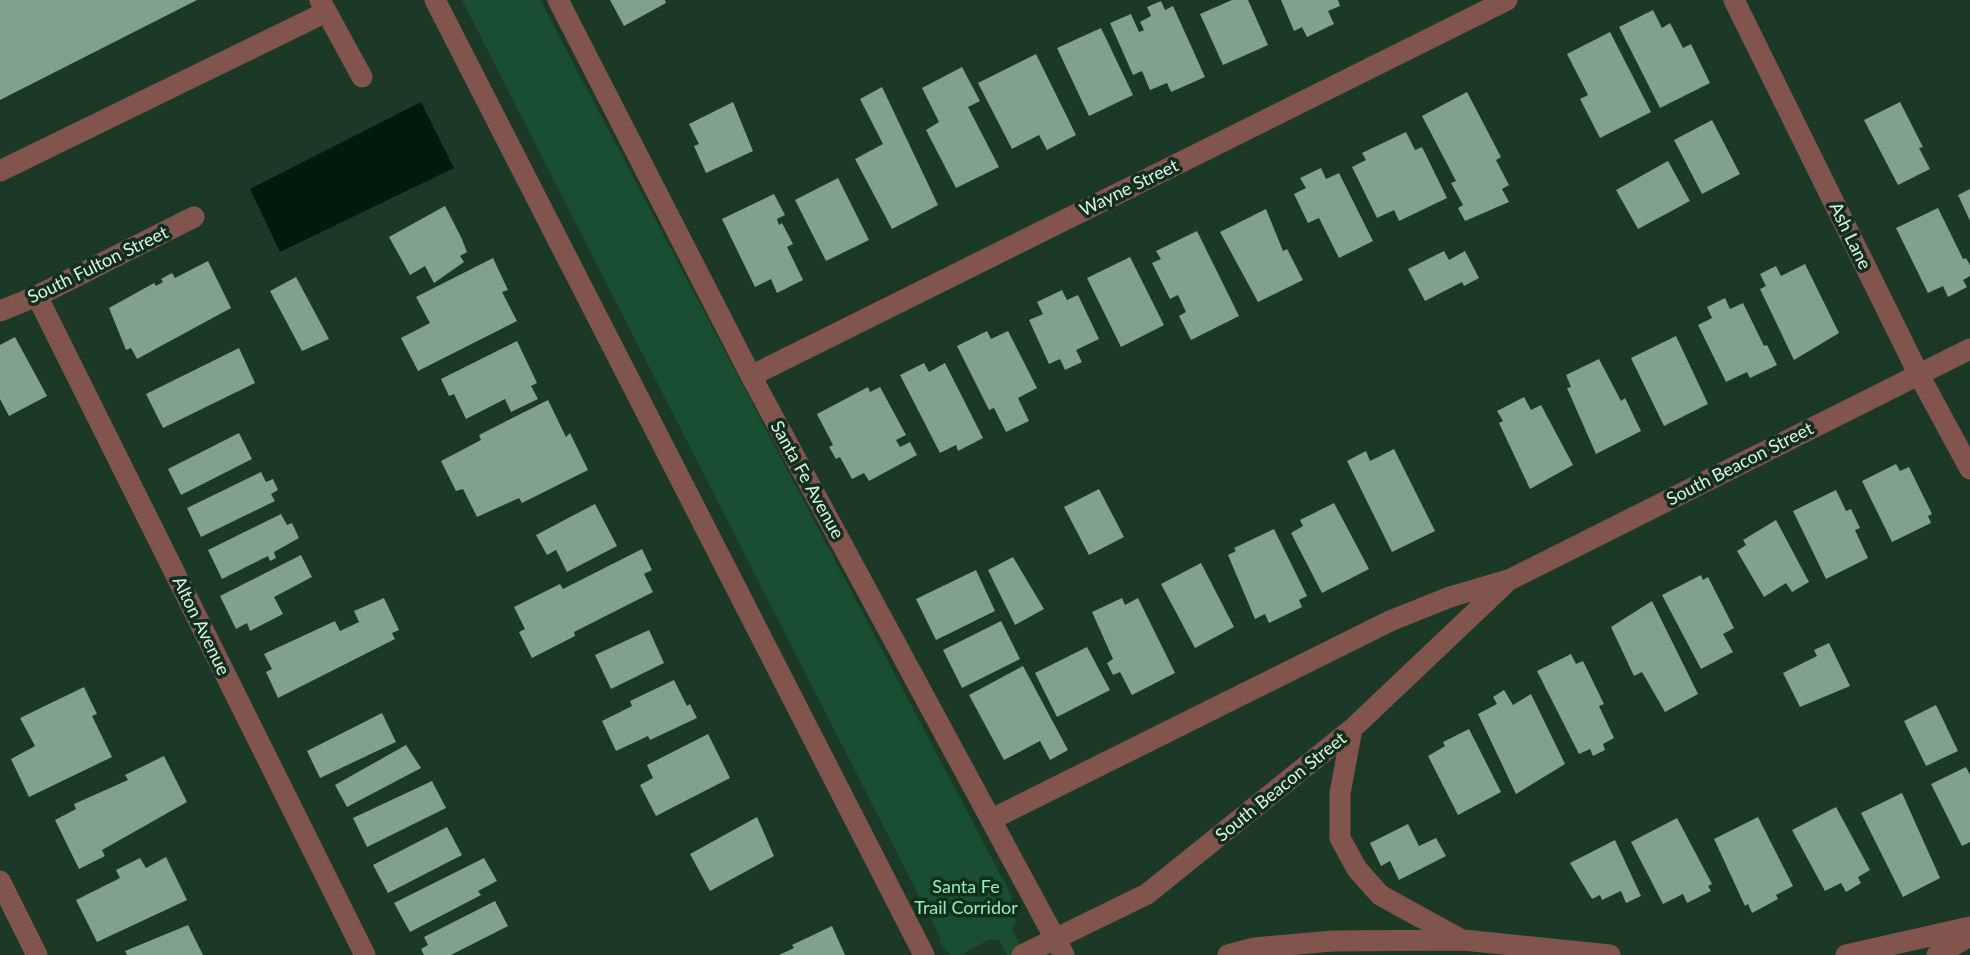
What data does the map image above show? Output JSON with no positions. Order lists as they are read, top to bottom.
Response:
{
  "streets": {
    "street": [
      "Wayne Street",
      "Ash Lane",
      "South Fulton Street",
      "South Beacon Street",
      "Santa Fe Avenue",
      "Alton Avenue"
    ]
  },
  "crossings": [
    ["Wayne Street", "Santa Fe Avenue"],
    ["Ash Lane", "South Beacon Street"],
    ["South Fulton Street", "Alton Avenue"],
    ["South Beacon Street", "Santa Fe Avenue"]
  ],
  "parks": ["Santa Fe Trail Corridor"]
}
